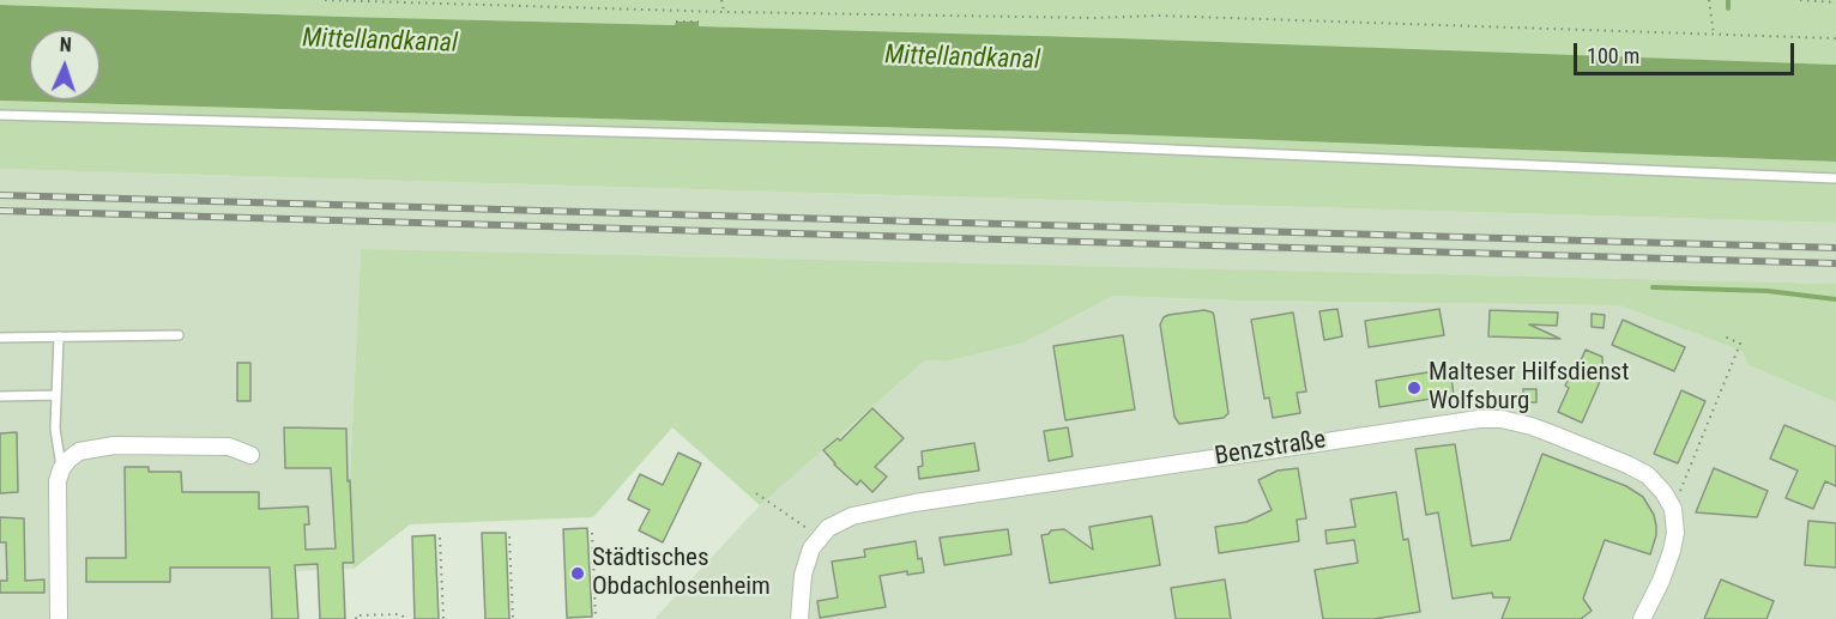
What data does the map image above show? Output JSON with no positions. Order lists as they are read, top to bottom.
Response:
{
  "streets": {
    "street": ["Benzstraße"]
  },
  "water": ["Mittellandkanal"],
  "places": ["Malteser Hilfsdienst Wolfsburg", "Städtisches Obdachlosenheim"],
  "scale_bar": "100 m",
  "north": "top"
}
